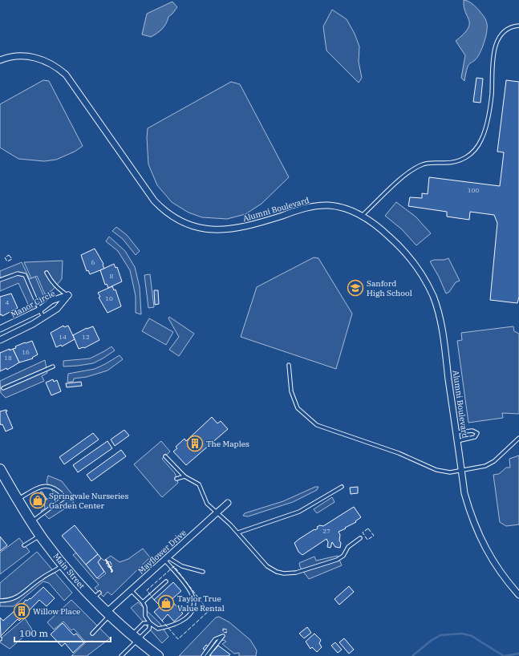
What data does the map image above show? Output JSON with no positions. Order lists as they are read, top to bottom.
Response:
{
  "streets": {
    "highway": ["Main Street"],
    "street": ["Alumni Boulevard", "Manor Circle", "Mayflower Drive"]
  },
  "crossings": [
    ["Mayflower Drive", "Main Street"]
  ],
  "places": {
    "school or university": ["Sanford High School"],
    "building": ["The Maples", "Willow Place"],
    "shop": ["Springvale Nurseries Garden Center", "Taylor True Value Rental"]
  },
  "house_numbers": [
    "100",
    "6",
    "8",
    "10",
    "4",
    "14",
    "12",
    "16",
    "18",
    "27"
  ],
  "scale_bar": "100 m"
}
